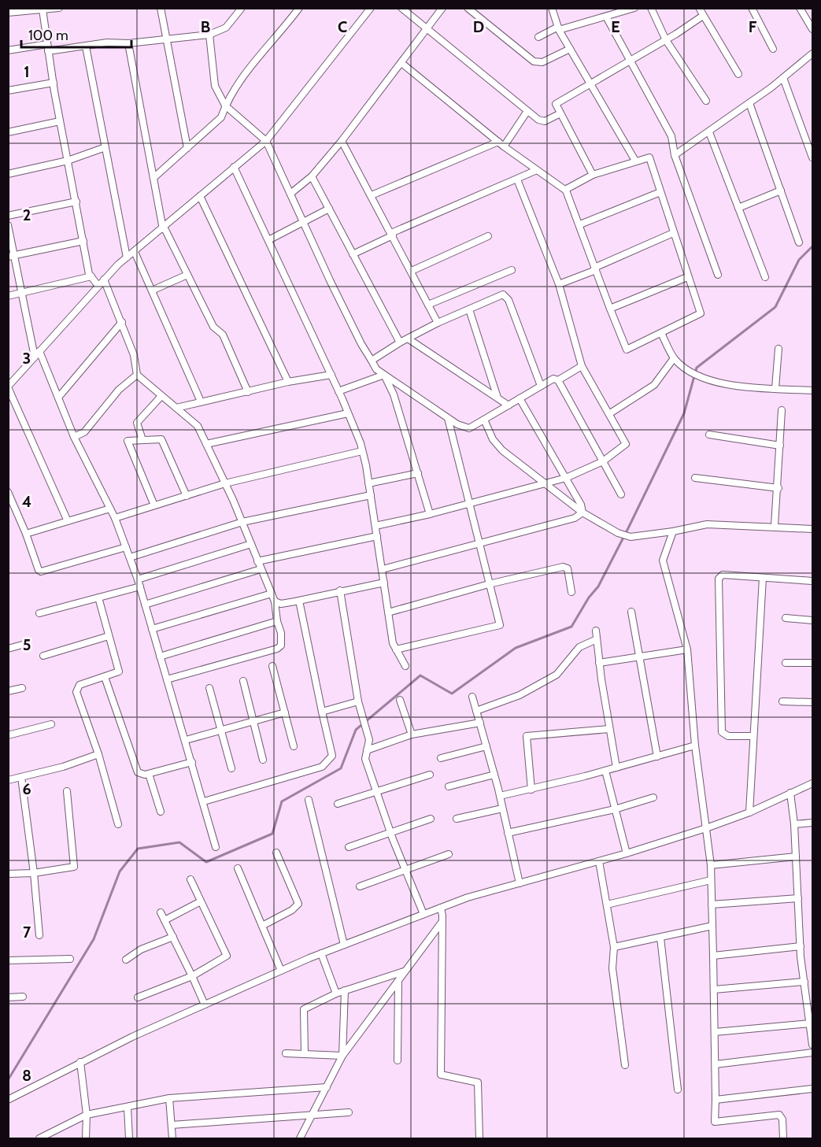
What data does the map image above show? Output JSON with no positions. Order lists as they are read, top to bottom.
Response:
{
  "scale_bar": "100 m",
  "grid": {
    "columns": [
      "B",
      "C",
      "D",
      "E",
      "F"
    ],
    "rows": [
      "1",
      "2",
      "3",
      "4",
      "5",
      "6",
      "7",
      "8"
    ]
  }
}
